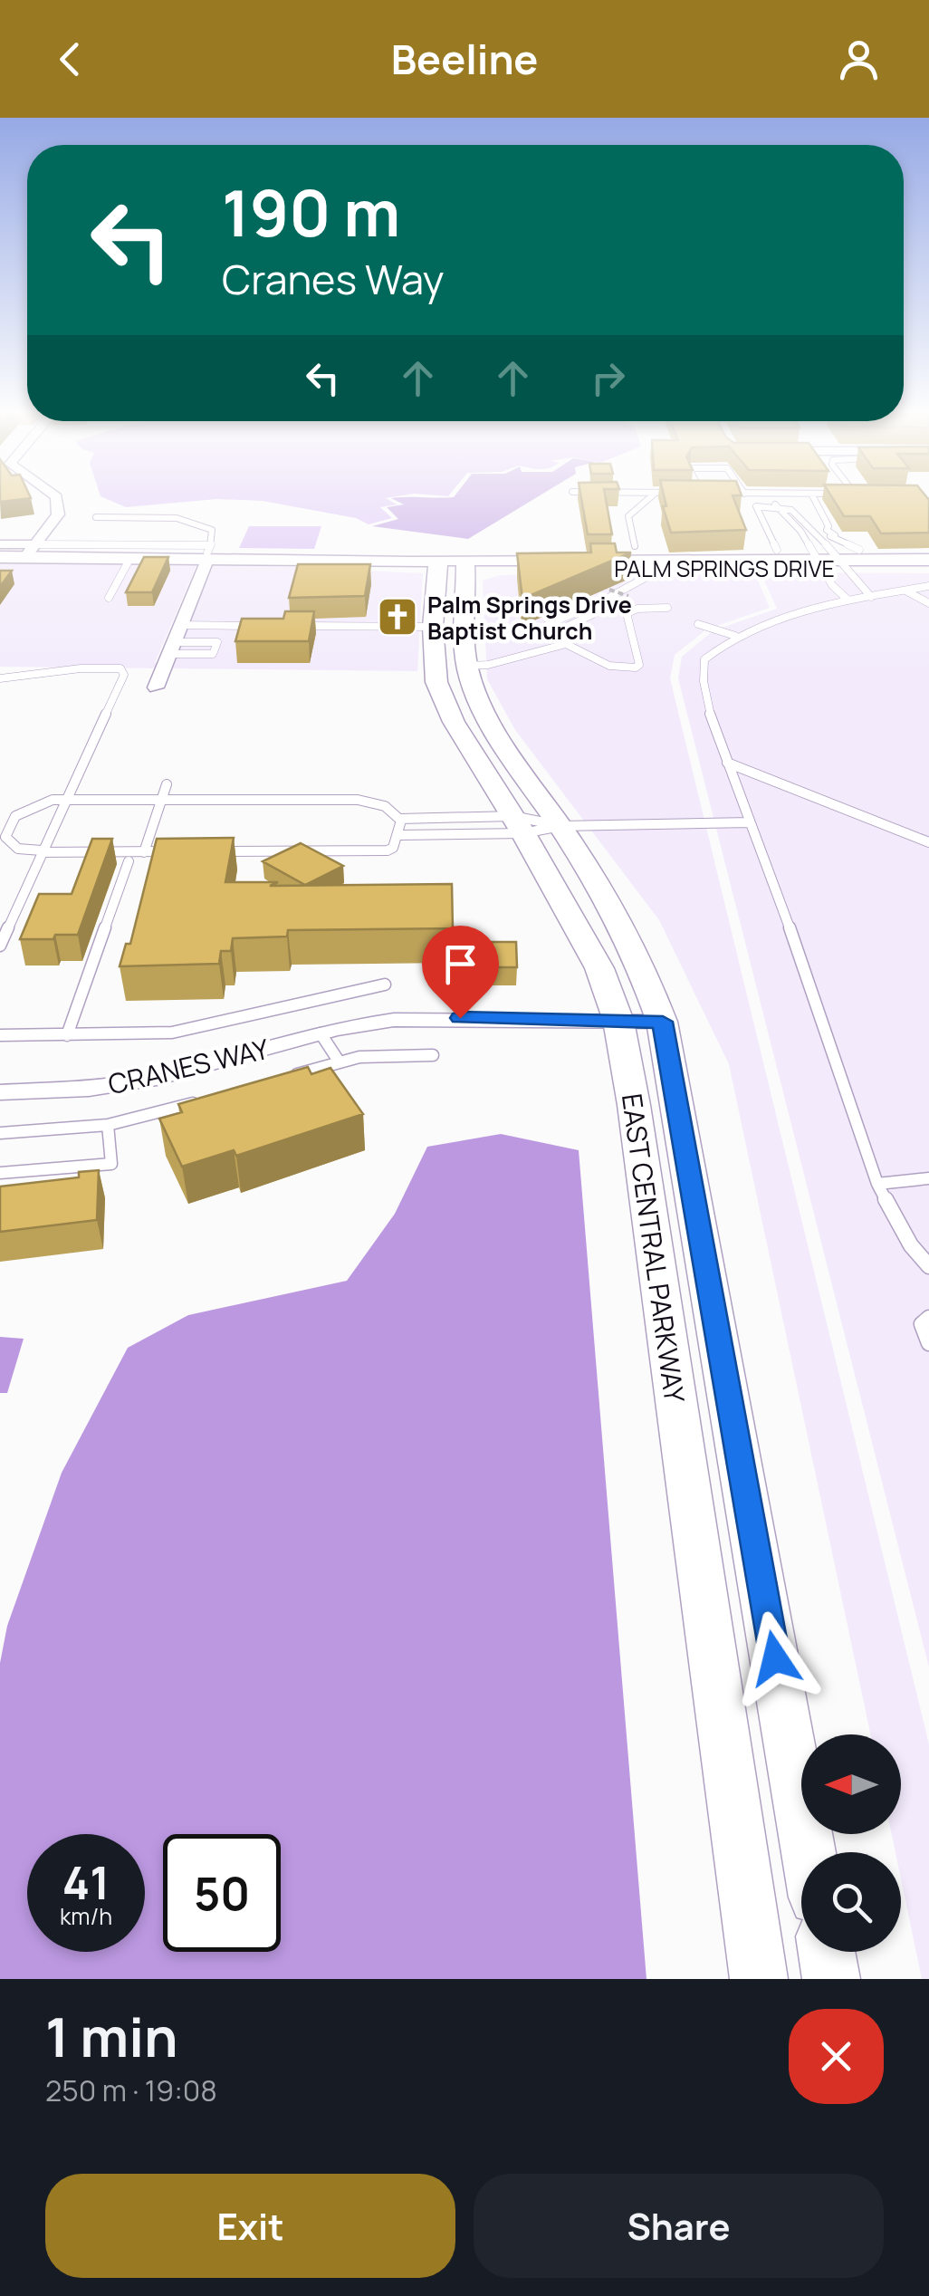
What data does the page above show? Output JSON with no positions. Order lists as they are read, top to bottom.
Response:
{
  "streets": {
    "main road": ["PALM SPRINGS DRIVE", "EAST CENTRAL PARKWAY"],
    "street": ["CRANES WAY"]
  },
  "crossings": [
    ["PALM SPRINGS DRIVE", "EAST CENTRAL PARKWAY"],
    ["CRANES WAY", "EAST CENTRAL PARKWAY"]
  ],
  "places": {
    "church": ["Palm Springs Drive Baptist Church"]
  },
  "north": "left",
  "page": {
    "header": "Beeline",
    "turn": ["190 m", "Cranes Way"],
    "speed": "41 km/h",
    "limit": "50",
    "heading": ["1 min", "250 m · 19:08"],
    "buttons": ["Exit", "Share"]
  }
}
